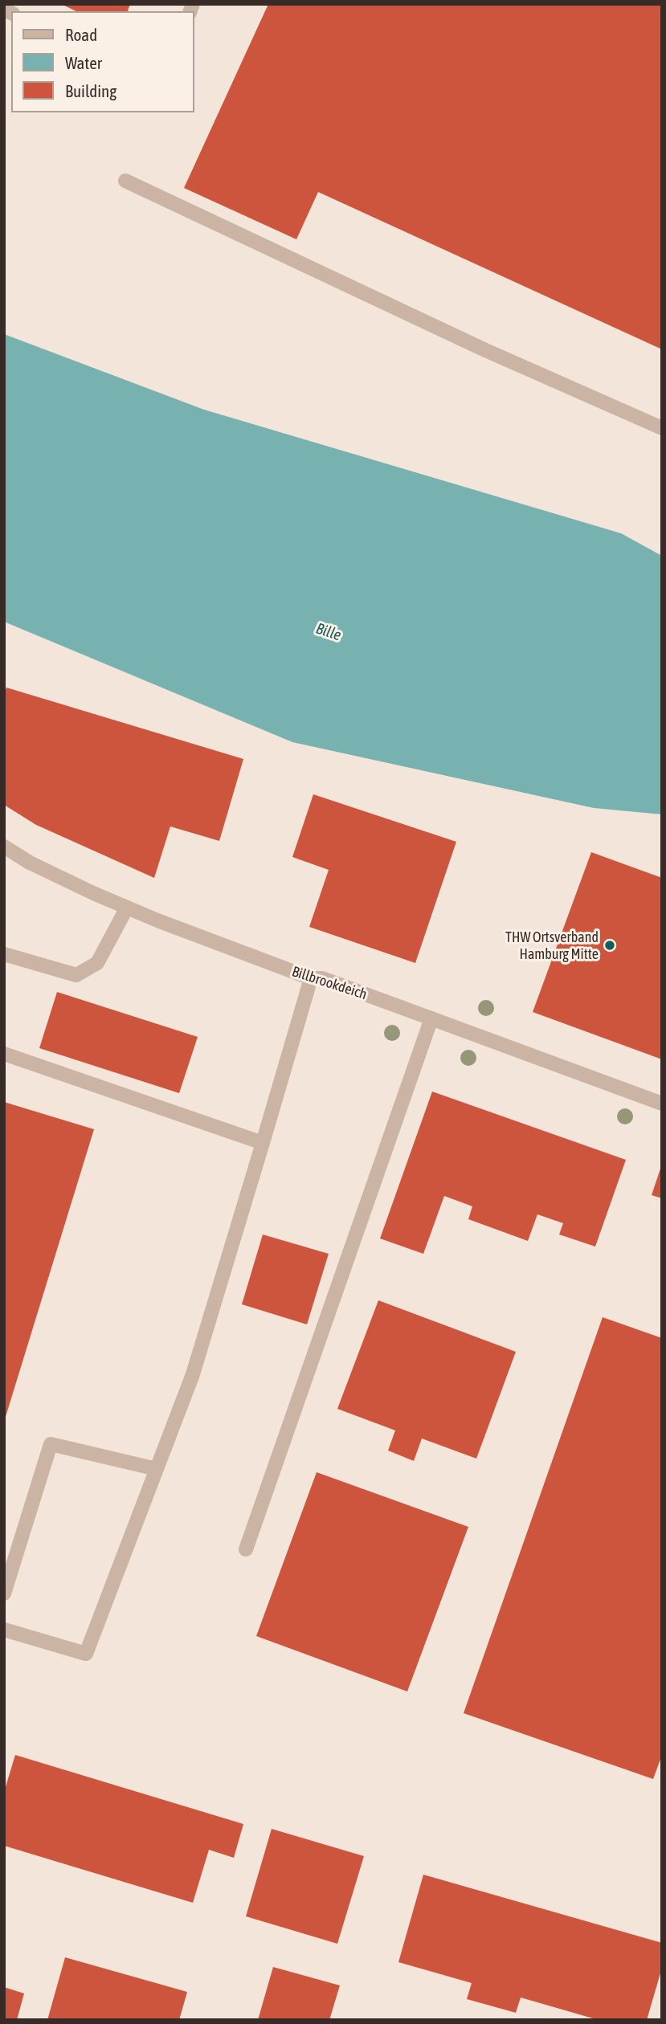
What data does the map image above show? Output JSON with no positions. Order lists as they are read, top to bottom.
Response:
{
  "streets": {
    "street": ["Billbrookdeich"]
  },
  "water": ["Bille"],
  "places": ["THW Ortsverband Hamburg Mitte"],
  "legend": ["Road", "Water", "Building"]
}
